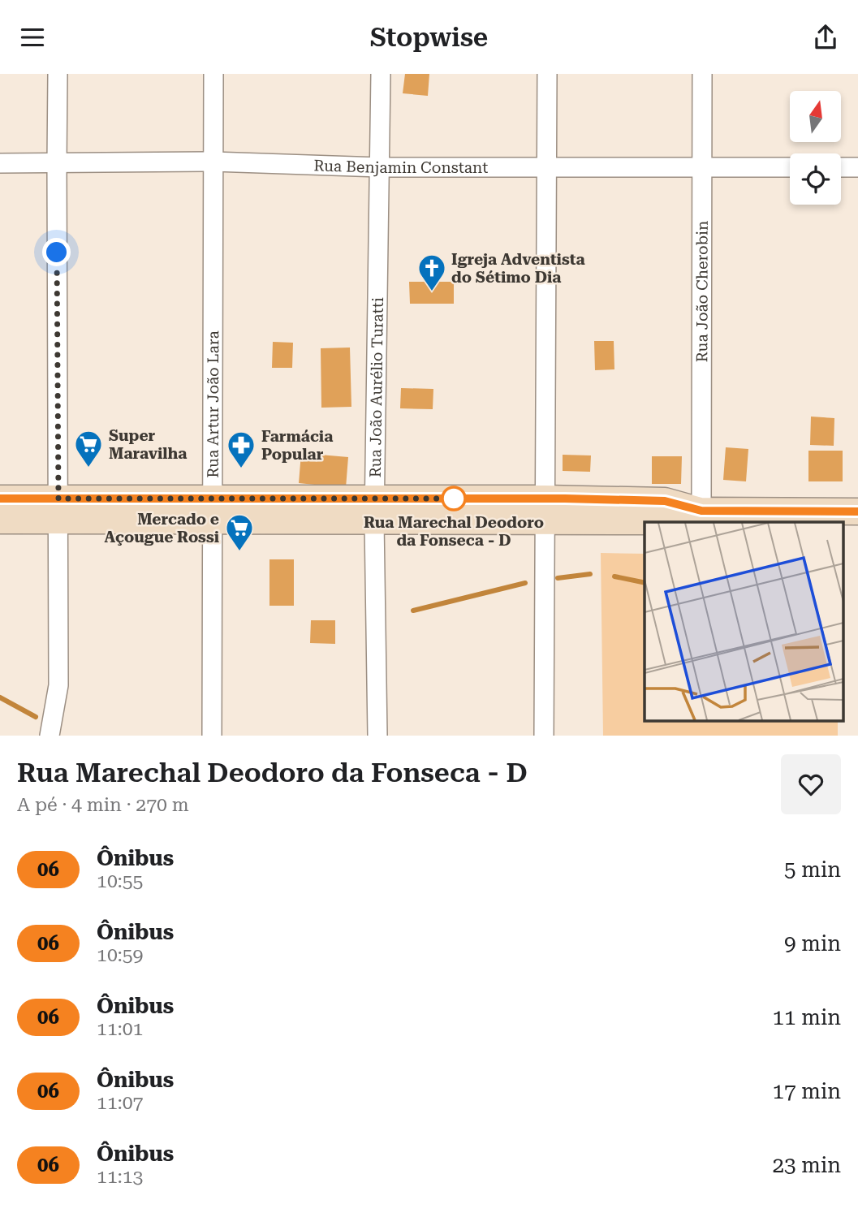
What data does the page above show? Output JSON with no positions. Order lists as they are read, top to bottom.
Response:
{
  "streets": {
    "street": [
      "Rua Benjamin Constant",
      "Rua João Cherobin",
      "Rua João Aurélio Turatti",
      "Rua Artur João Lara"
    ]
  },
  "crossings": [
    ["Rua Benjamin Constant", "Rua João Cherobin"],
    ["Rua Benjamin Constant", "Rua João Aurélio Turatti"],
    ["Rua Benjamin Constant", "Rua Artur João Lara"]
  ],
  "places": {
    "church": ["Igreja Adventista do Sétimo Dia"],
    "supermarket": ["Super Maravilha", "Mercado e Açougue Rossi"],
    "pharmacy": ["Farmácia Popular"],
    "other": ["Rua Marechal Deodoro da Fonseca - D"]
  },
  "lines": ["bus line 06"],
  "north": "top",
  "page": {
    "header": "Stopwise",
    "heading": ["Rua Marechal Deodoro da Fonseca - D", "A pé · 4 min · 270 m"],
    "list": [
      {
        "mark": "06",
        "name": "Ônibus",
        "note": "10:55",
        "value": "5 min"
      },
      {
        "mark": "06",
        "name": "Ônibus",
        "note": "10:59",
        "value": "9 min"
      },
      {
        "mark": "06",
        "name": "Ônibus",
        "note": "11:01",
        "value": "11 min"
      },
      {
        "mark": "06",
        "name": "Ônibus",
        "note": "11:07",
        "value": "17 min"
      },
      {
        "mark": "06",
        "name": "Ônibus",
        "note": "11:13",
        "value": "23 min"
      }
    ]
  }
}
